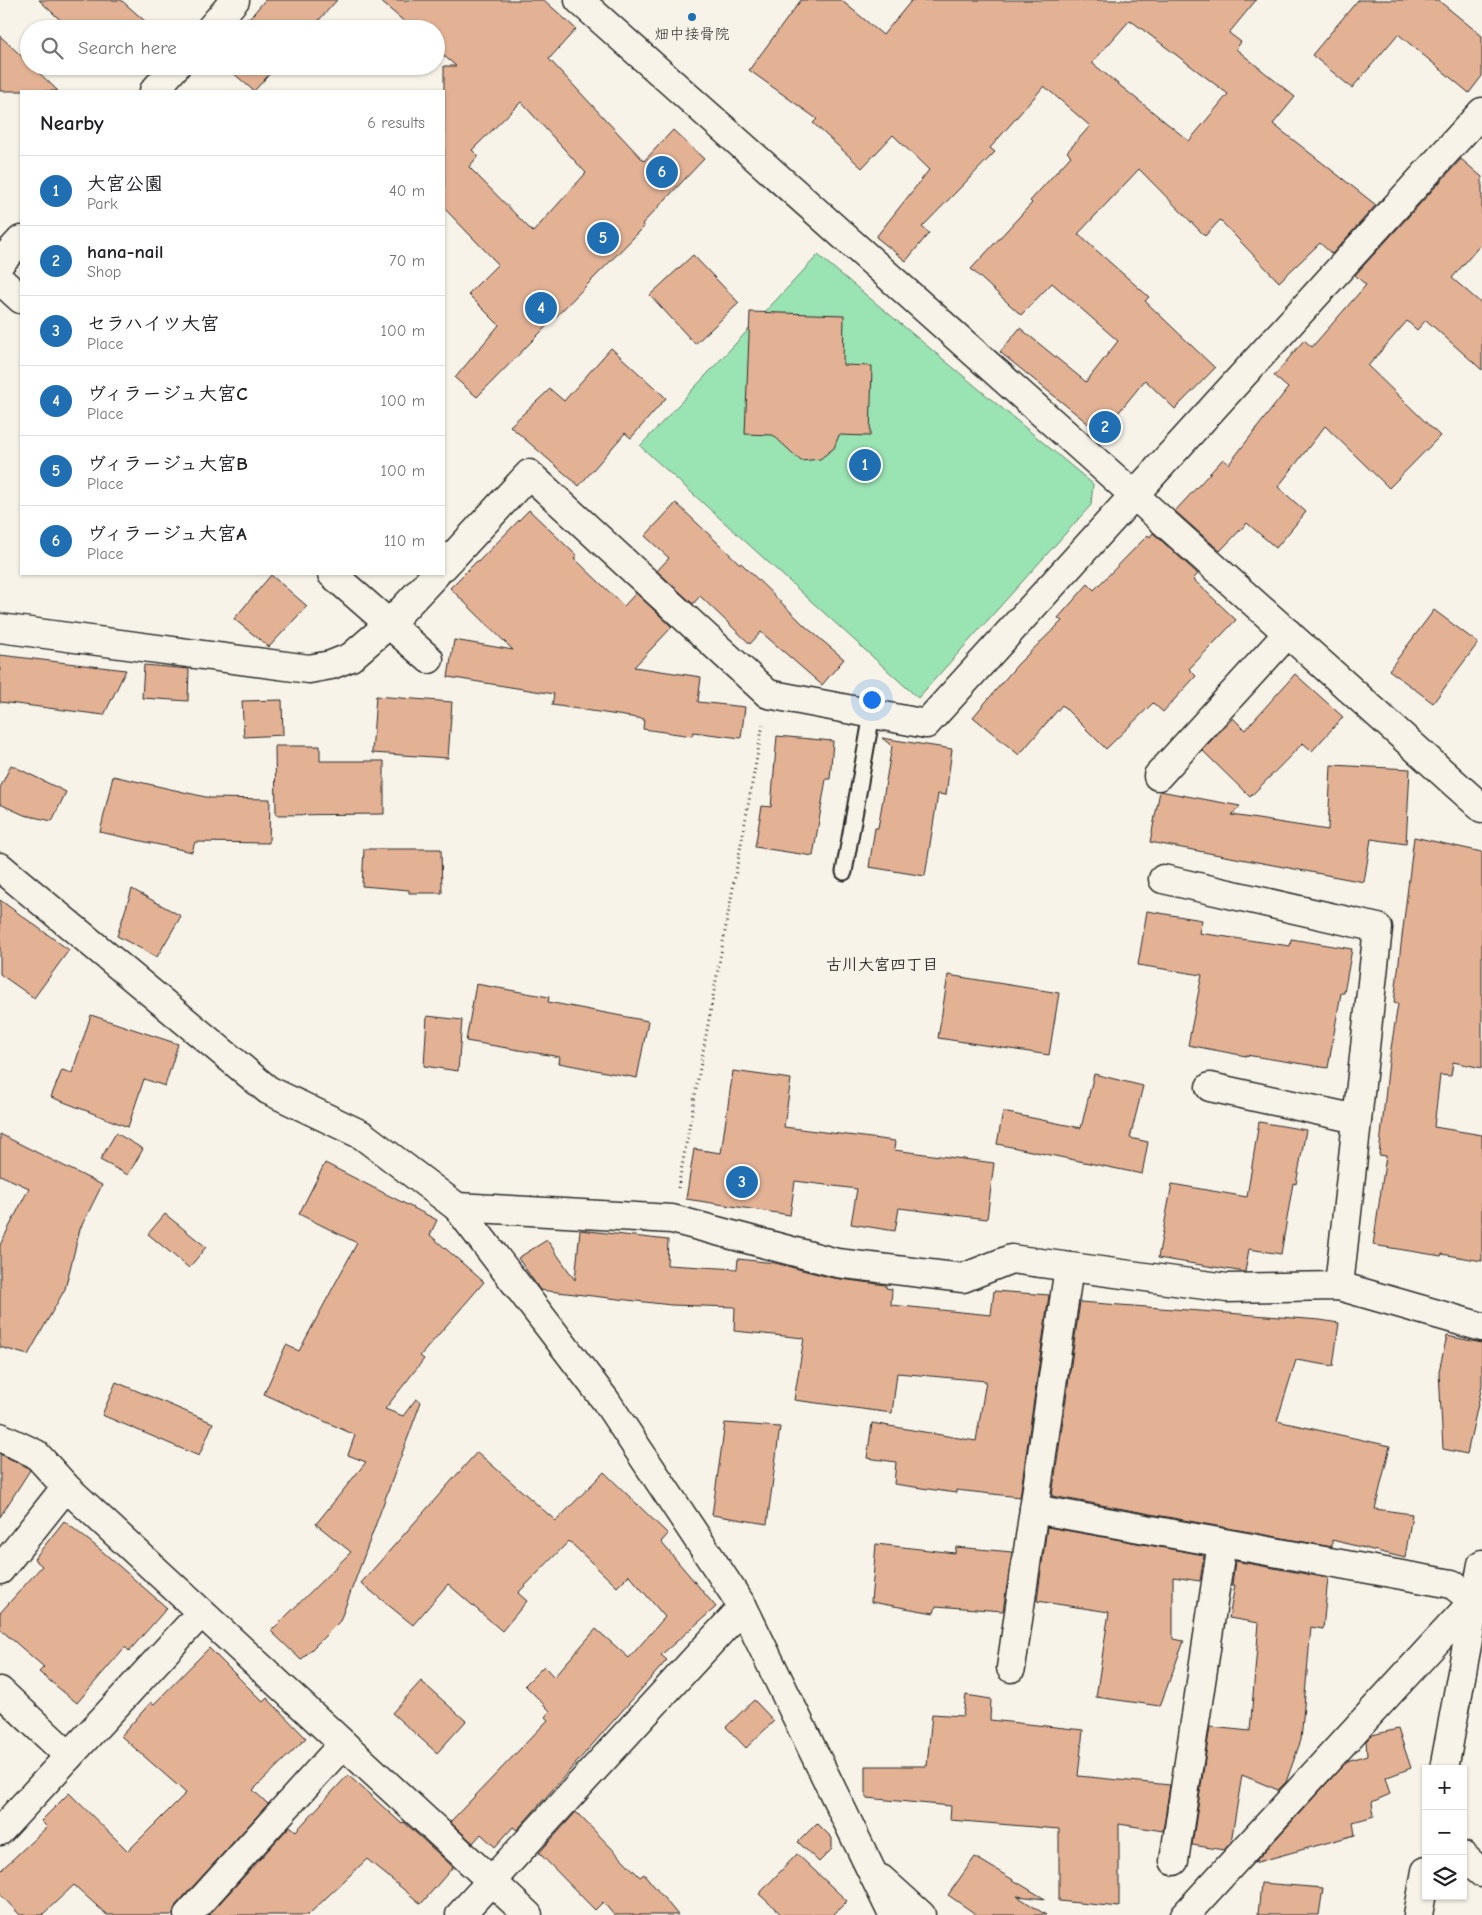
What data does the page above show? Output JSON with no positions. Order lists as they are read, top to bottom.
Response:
{
  "districts": ["古川大宮四丁目"],
  "places": ["畑中接骨院"],
  "page": {
    "search": "Search here",
    "heading": ["Nearby", "6 results"],
    "pins": [
      "6",
      "5",
      "4",
      "2",
      "1",
      "3"
    ],
    "list": [
      {
        "mark": "1",
        "name": "大宮公園",
        "note": "Park",
        "value": "40 m"
      },
      {
        "mark": "2",
        "name": "hana-nail",
        "note": "Shop",
        "value": "70 m"
      },
      {
        "mark": "3",
        "name": "セラハイツ大宮",
        "note": "Place",
        "value": "100 m"
      },
      {
        "mark": "4",
        "name": "ヴィラージュ大宮C",
        "note": "Place",
        "value": "100 m"
      },
      {
        "mark": "5",
        "name": "ヴィラージュ大宮B",
        "note": "Place",
        "value": "100 m"
      },
      {
        "mark": "6",
        "name": "ヴィラージュ大宮A",
        "note": "Place",
        "value": "110 m"
      }
    ],
    "map_buttons": ["+", "−"]
  }
}
